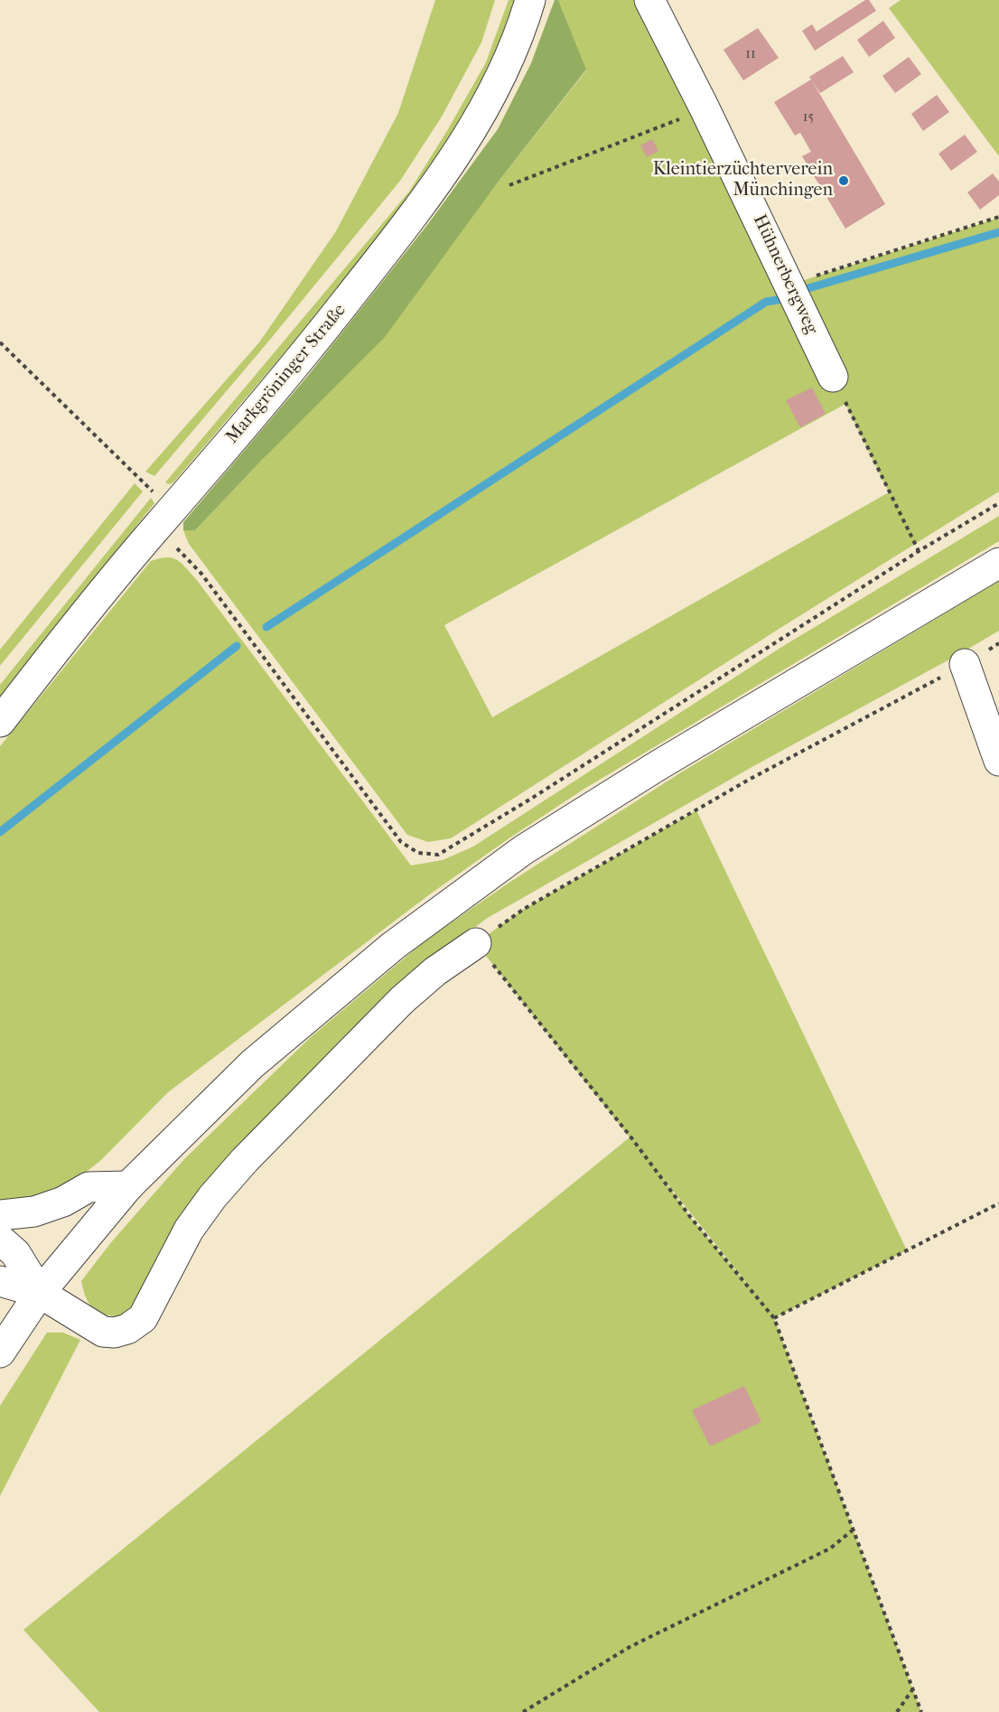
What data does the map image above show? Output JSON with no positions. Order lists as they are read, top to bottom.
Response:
{
  "streets": {
    "street": ["Hühnerbergweg", "Markgröninger Straße"]
  },
  "places": ["Kleintierzüchterverein Münchingen"],
  "house_numbers": ["11", "15"]
}
